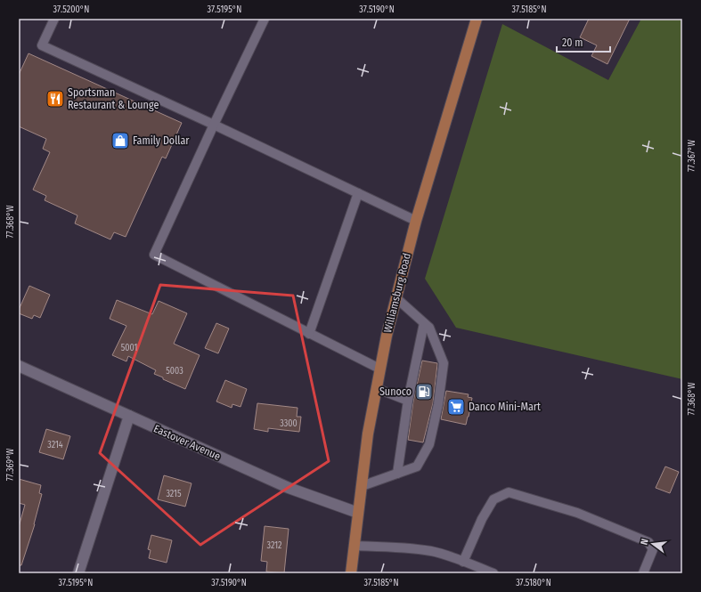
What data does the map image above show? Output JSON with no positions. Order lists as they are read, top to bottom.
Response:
{
  "streets": {
    "main road": ["Williamsburg Road"],
    "street": ["Eastover Avenue"]
  },
  "crossings": [
    ["Williamsburg Road", "Eastover Avenue"]
  ],
  "places": {
    "restaurant": ["Sportsman Restaurant & Lounge"],
    "shop": ["Family Dollar"],
    "fuel station": ["Sunoco"],
    "supermarket": ["Danco Mini-Mart"]
  },
  "house_numbers": [
    "5001",
    "5003",
    "3300",
    "3214",
    "3215",
    "3212"
  ],
  "scale_bar": "20 m",
  "north": "left",
  "coordinates": [
    "37.5200°N",
    "37.5195°N",
    "37.5190°N",
    "37.5185°N",
    "77.367°W",
    "77.368°W",
    "77.369°W",
    "37.5180°N"
  ]
}
